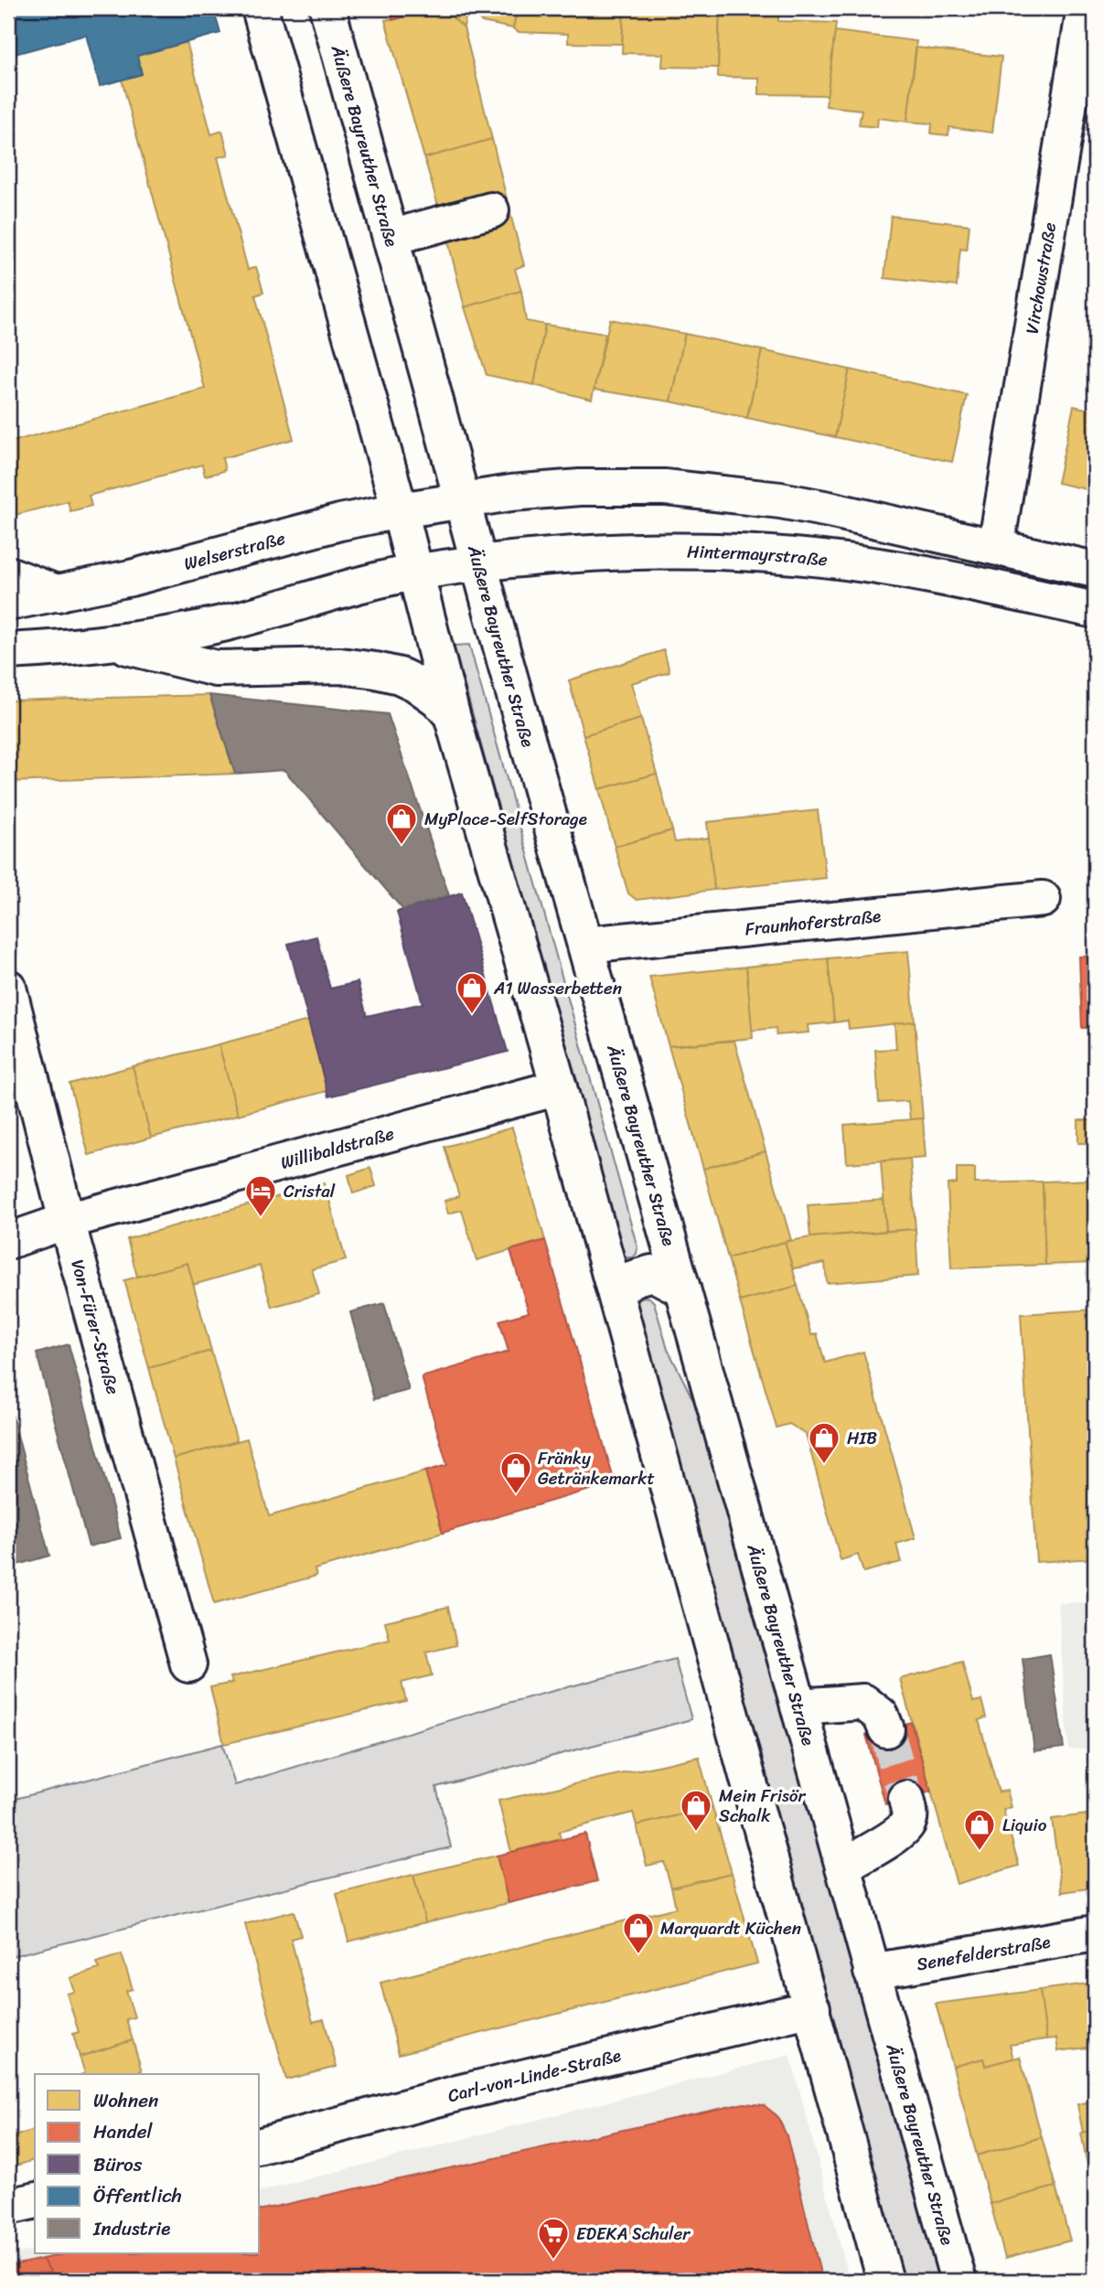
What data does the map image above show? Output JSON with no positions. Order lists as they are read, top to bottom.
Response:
{
  "streets": {
    "main road": [
      "Äußere Bayreuther Straße",
      "Virchowstraße",
      "Welserstraße",
      "Hintermayrstraße",
      "Fraunhoferstraße",
      "Willibaldstraße",
      "Von-Fürer-Straße",
      "Senefelderstraße",
      "Carl-von-Linde-Straße"
    ]
  },
  "crossings": [
    ["Äußere Bayreuther Straße", "Welserstraße"],
    ["Äußere Bayreuther Straße", "Hintermayrstraße"],
    ["Äußere Bayreuther Straße", "Fraunhoferstraße"],
    ["Äußere Bayreuther Straße", "Senefelderstraße"],
    ["Willibaldstraße", "Von-Fürer-Straße"]
  ],
  "places": {
    "shop": [
      "MyPlace-SelfStorage",
      "A1 Wasserbetten",
      "HIB",
      "Fränky Getränkemarkt",
      "Mein Frisör Schalk",
      "Liquio",
      "Marquardt Küchen"
    ],
    "hotel": ["Cristal"],
    "supermarket": ["EDEKA Schuler"]
  },
  "legend": [
    "Wohnen",
    "Handel",
    "Büros",
    "Öffentlich",
    "Industrie"
  ]
}
